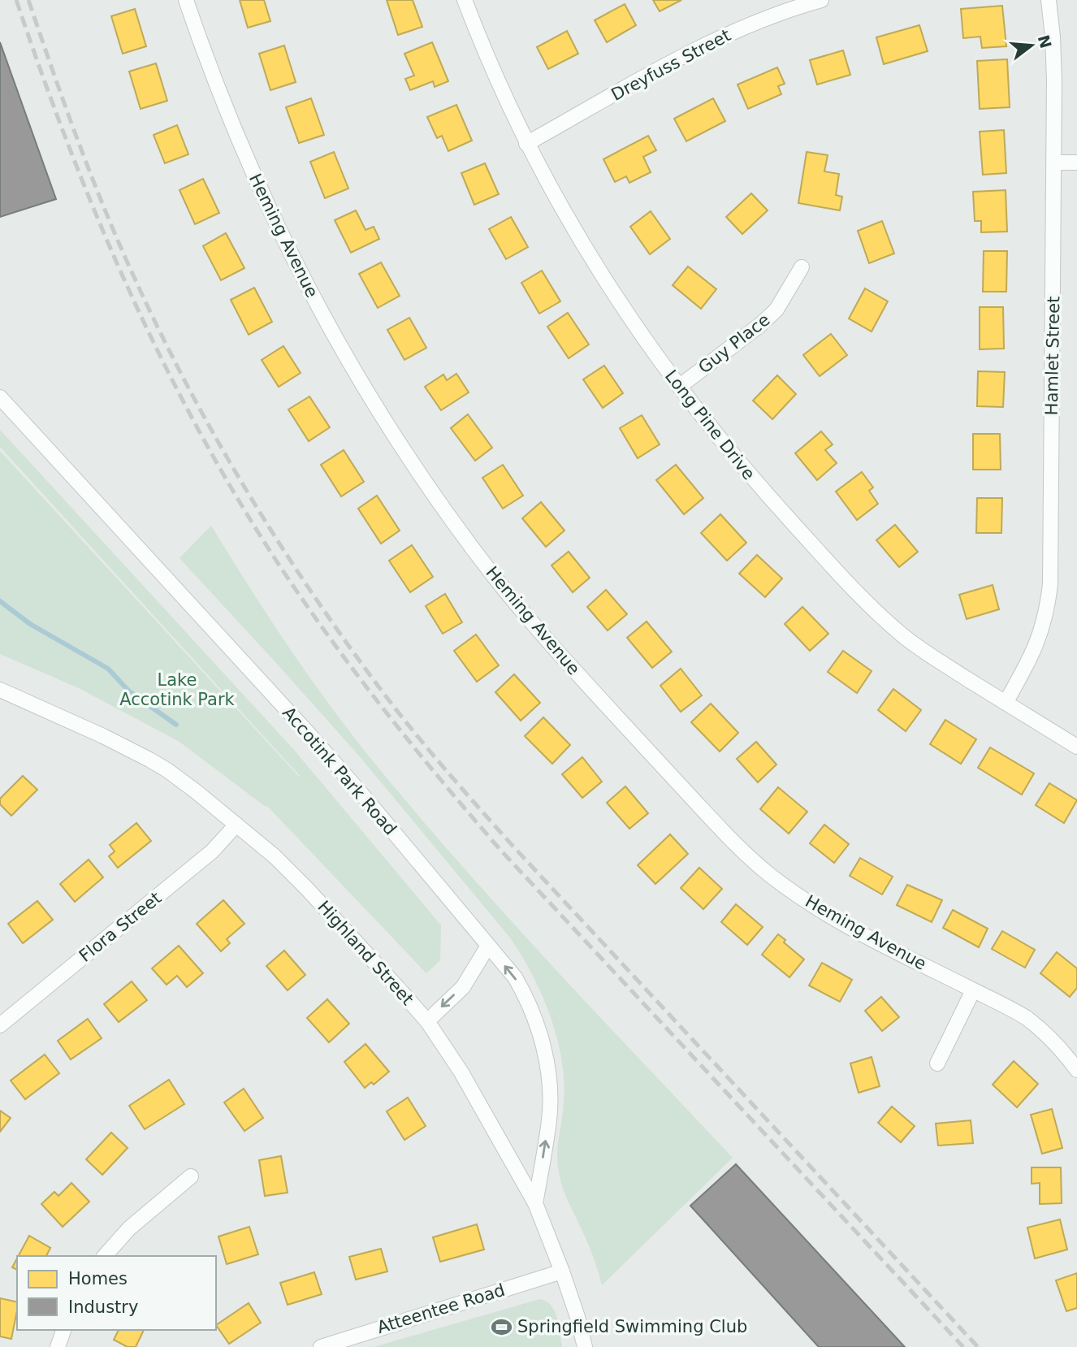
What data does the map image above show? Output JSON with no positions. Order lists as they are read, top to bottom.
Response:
{
  "streets": {
    "street": [
      "Dreyfuss Street",
      "Heming Avenue",
      "Guy Place",
      "Hamlet Street",
      "Long Pine Drive",
      "Accotink Park Road",
      "Flora Street",
      "Highland Street",
      "Atteentee Road"
    ]
  },
  "crossings": [
    ["Dreyfuss Street", "Long Pine Drive"],
    ["Guy Place", "Long Pine Drive"],
    ["Hamlet Street", "Long Pine Drive"],
    ["Accotink Park Road", "Highland Street"],
    ["Flora Street", "Highland Street"],
    ["Highland Street", "Atteentee Road"]
  ],
  "parks": ["Lake Accotink Park"],
  "places": {
    "sports": ["Springfield Swimming Club"]
  },
  "legend": ["Homes", "Industry"],
  "north": "right"
}
